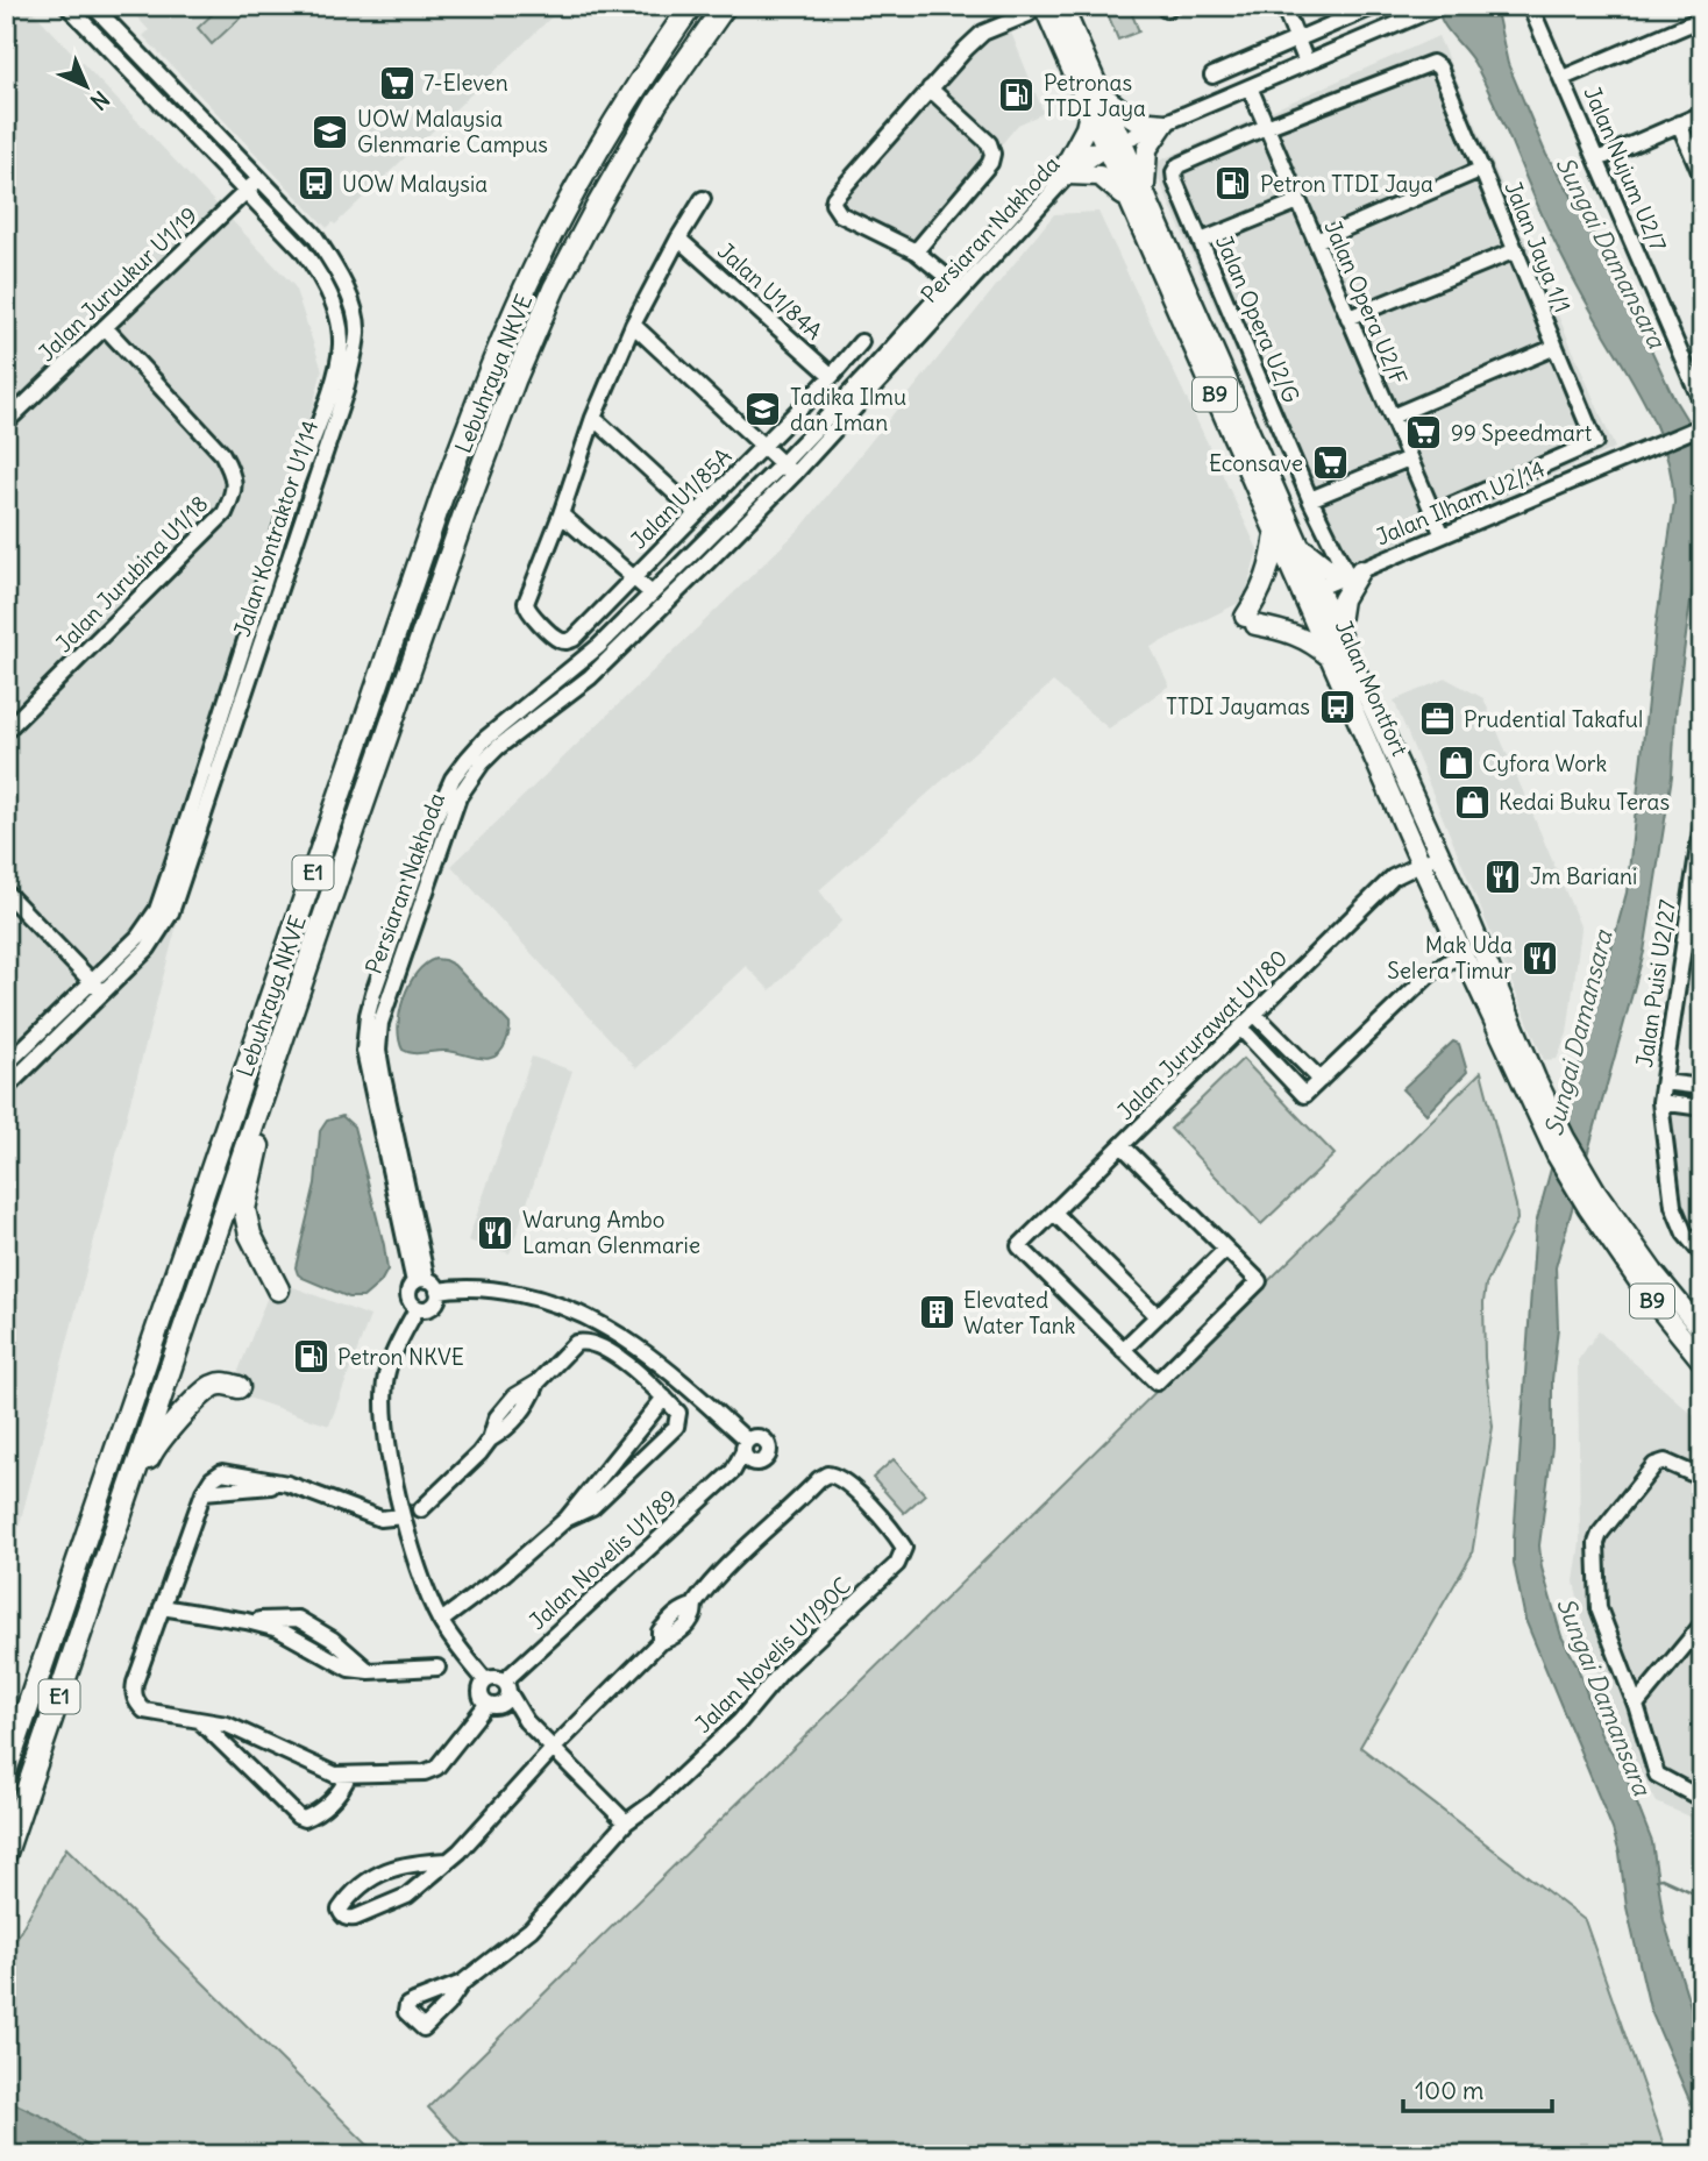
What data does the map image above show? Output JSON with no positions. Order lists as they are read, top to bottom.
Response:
{
  "streets": {
    "highway": ["Lebuhraya NKVE", "E1"],
    "main road": ["B9", "Jalan Montfort"],
    "street": [
      "Jalan Nujum U2/7",
      "Persiaran Nakhoda",
      "Jalan Jaya 1/1",
      "Jalan Juruukur U1/19",
      "Jalan U1/84A",
      "Jalan Opera U2/F",
      "Jalan Opera U2/G",
      "Jalan U1/85A",
      "Jalan Ilham U2/14",
      "Jalan Kontraktor U1/14",
      "Jalan Jurubina U1/18",
      "Jalan Puisi U2/27",
      "Jalan Jururawat U1/80",
      "Jalan Novelis U1/89",
      "Jalan Novelis U1/90C"
    ]
  },
  "crossings": [
    ["Persiaran Nakhoda", "Jalan Opera U2/F"],
    ["Persiaran Nakhoda", "Jalan Montfort"],
    ["Persiaran Nakhoda", "Jalan Novelis U1/89"],
    ["Jalan Jaya 1/1", "Jalan Opera U2/F"],
    ["Jalan Jaya 1/1", "Jalan Opera U2/G"],
    ["Jalan Juruukur U1/19", "Jalan Kontraktor U1/14"],
    ["Jalan Juruukur U1/19", "Jalan Jurubina U1/18"],
    ["Jalan U1/84A", "Jalan U1/85A"],
    ["Jalan Opera U2/F", "Jalan Opera U2/G"],
    ["Jalan Opera U2/F", "Jalan Ilham U2/14"],
    ["Jalan Opera U2/G", "Jalan Ilham U2/14"],
    ["Jalan Ilham U2/14", "Jalan Montfort"],
    ["Jalan Montfort", "Jalan Jururawat U1/80"]
  ],
  "water": ["Sungai Damansara"],
  "places": {
    "supermarket": ["7-Eleven", "99 Speedmart", "Econsave"],
    "fuel station": ["Petronas TTDI Jaya", "Petron TTDI Jaya", "Petron NKVE"],
    "school or university": ["UOW Malaysia Glenmarie Campus", "Tadika Ilmu dan Iman"],
    "bus stop": ["UOW Malaysia", "TTDI Jayamas"],
    "office": ["Prudential Takaful"],
    "shop": ["Cyfora Work", "Kedai Buku Teras"],
    "restaurant": ["Jm Bariani", "Mak Uda Selera Timur", "Warung Ambo Laman Glenmarie"],
    "building": ["Elevated Water Tank"]
  },
  "scale_bar": "100 m",
  "north": "bottom right"
}
